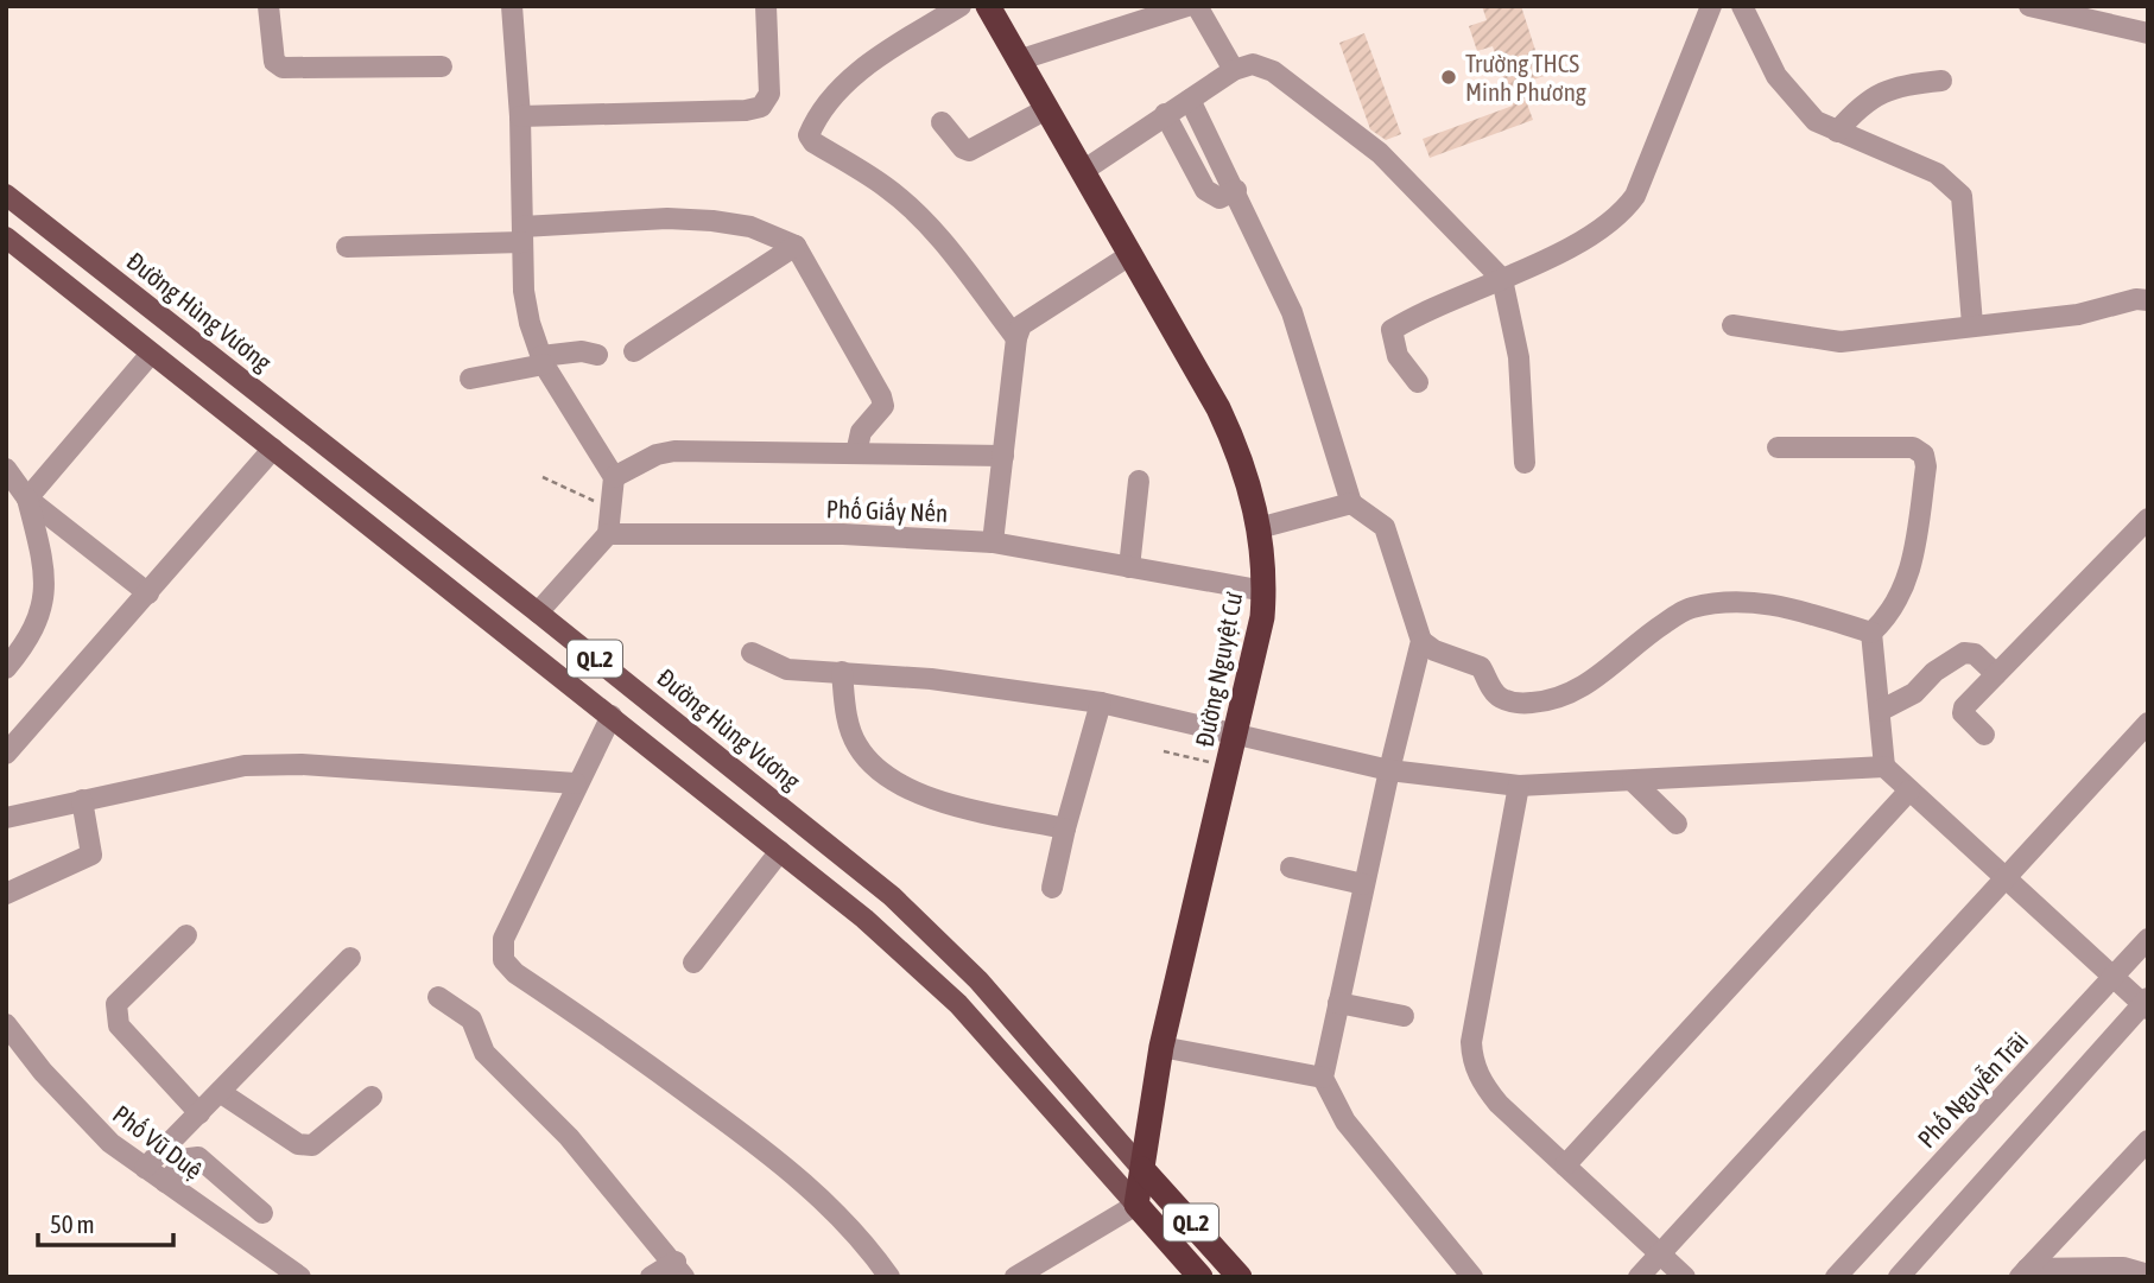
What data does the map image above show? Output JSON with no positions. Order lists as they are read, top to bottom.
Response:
{
  "streets": {
    "highway": ["Đường Hùng Vương", "QL.2", "Đường Nguyệt Cư"],
    "street": ["Phố Giấy Nến", "Phố Nguyễn Trãi", "Phố Vũ Duệ"]
  },
  "crossings": [
    ["Đường Hùng Vương", "Đường Nguyệt Cư"],
    ["Phố Giấy Nến", "Đường Nguyệt Cư"],
    ["QL.2", "Đường Nguyệt Cư"]
  ],
  "places": ["Trường THCS Minh Phương"],
  "scale_bar": "50 m"
}
